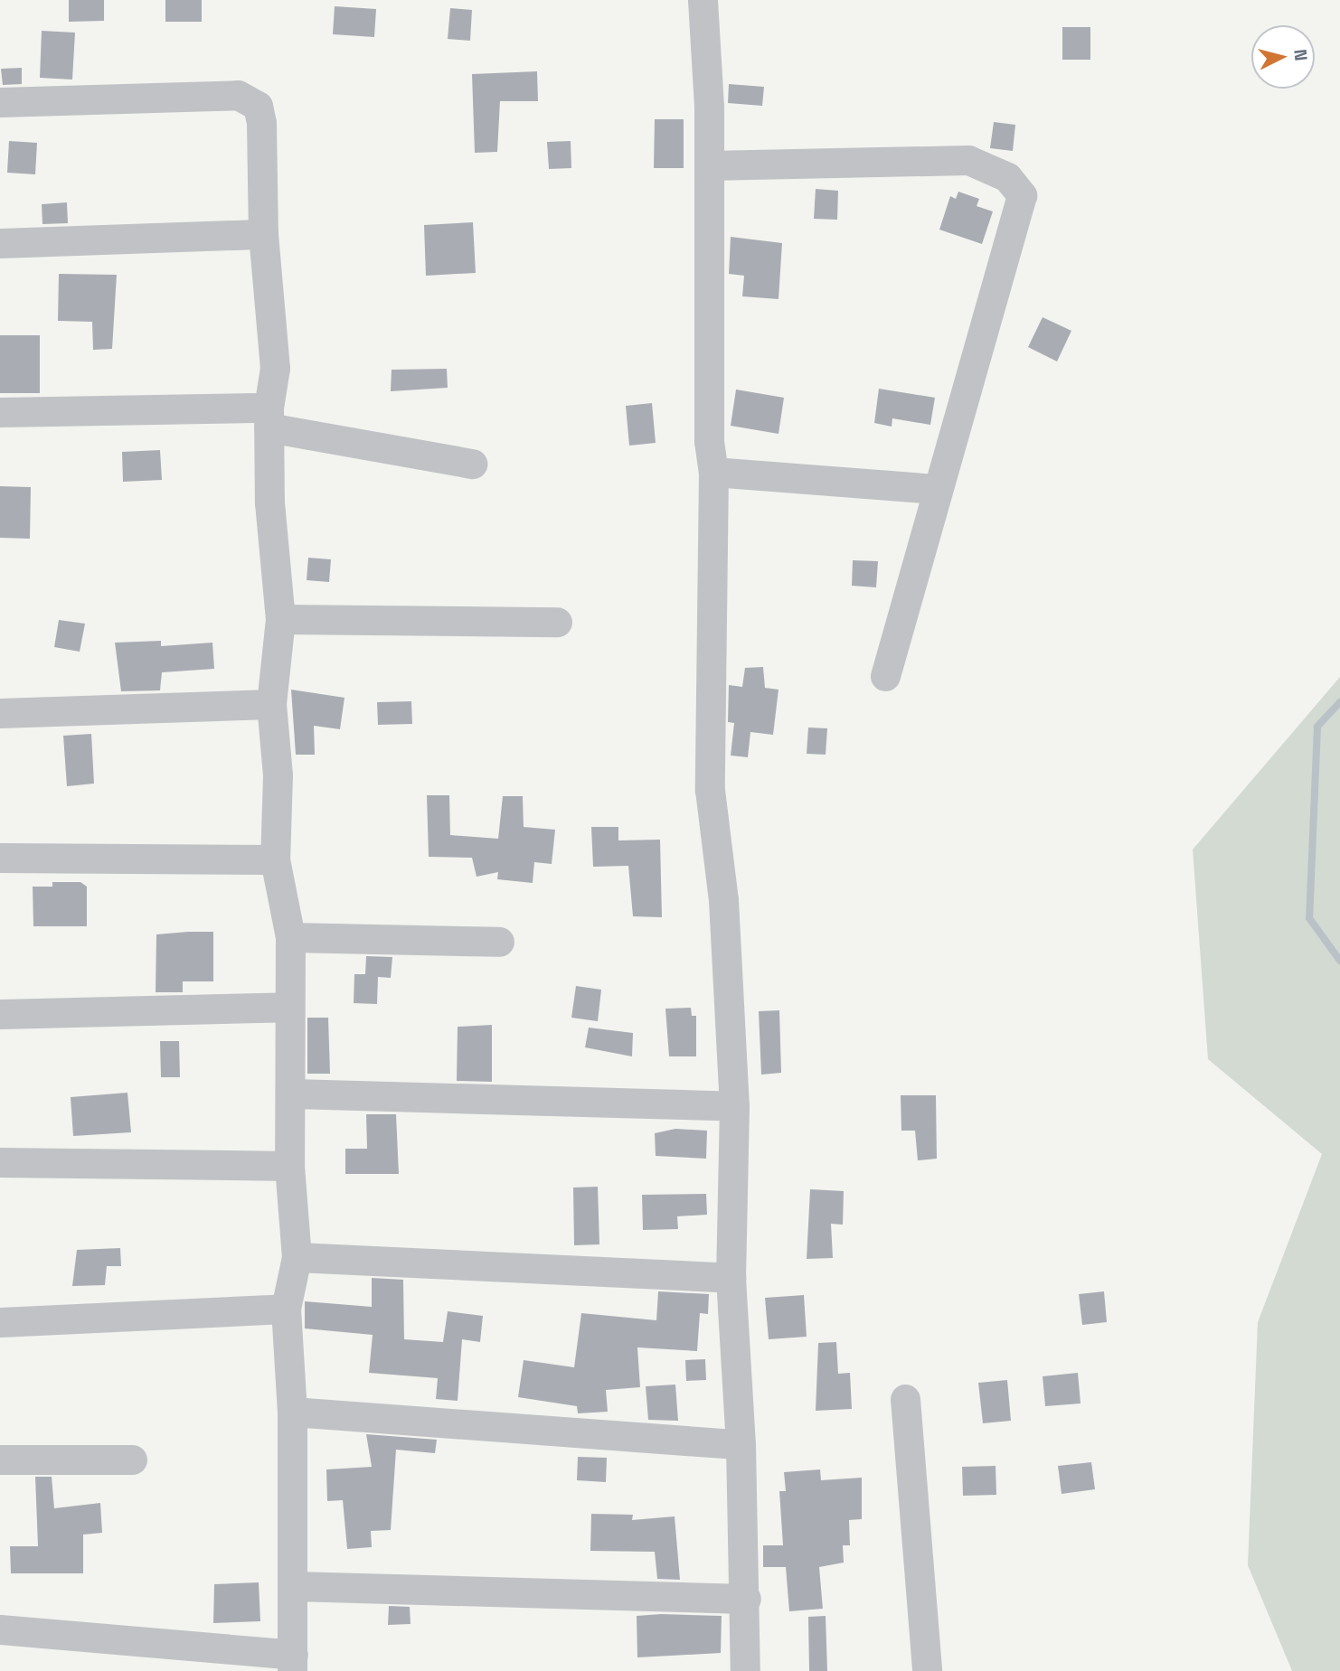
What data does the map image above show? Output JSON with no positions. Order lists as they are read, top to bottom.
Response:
{
  "north": "right"
}
